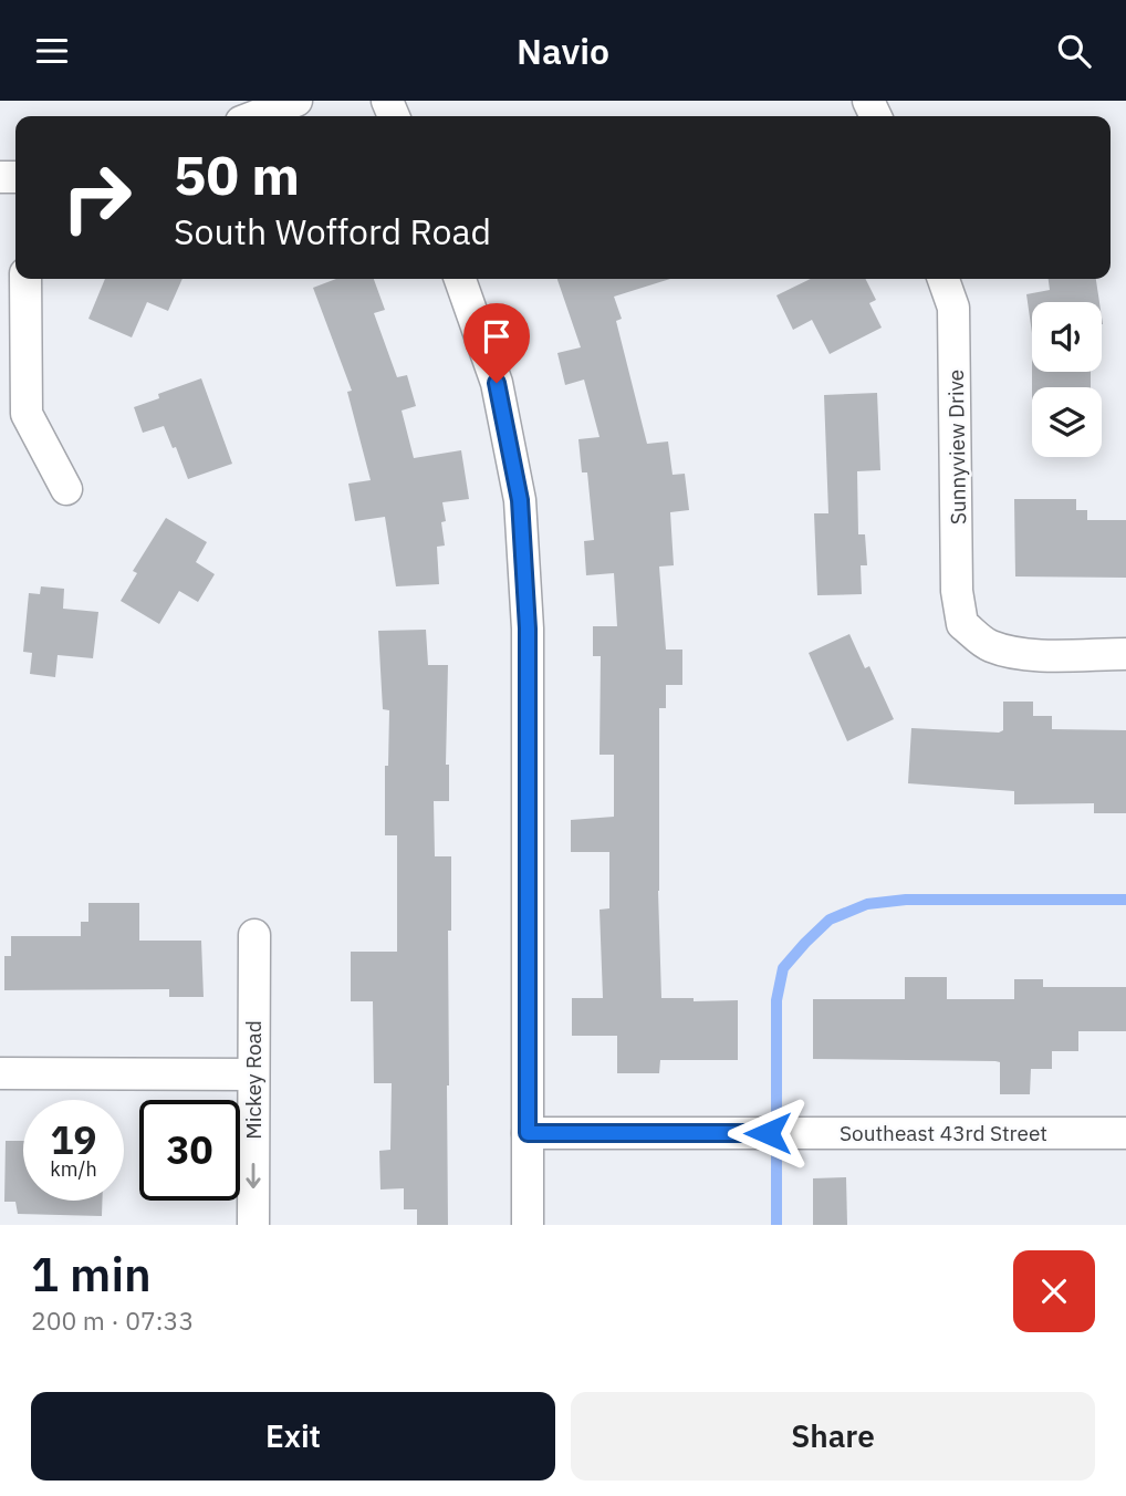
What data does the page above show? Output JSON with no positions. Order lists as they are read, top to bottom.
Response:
{
  "streets": {
    "street": ["Sunnyview Drive", "Mickey Road", "Southeast 43rd Street"]
  },
  "page": {
    "header": "Navio",
    "turn": ["50 m", "South Wofford Road"],
    "speed": "19 km/h",
    "limit": "30",
    "heading": ["1 min", "200 m · 07:33"],
    "buttons": ["Exit", "Share"]
  }
}
